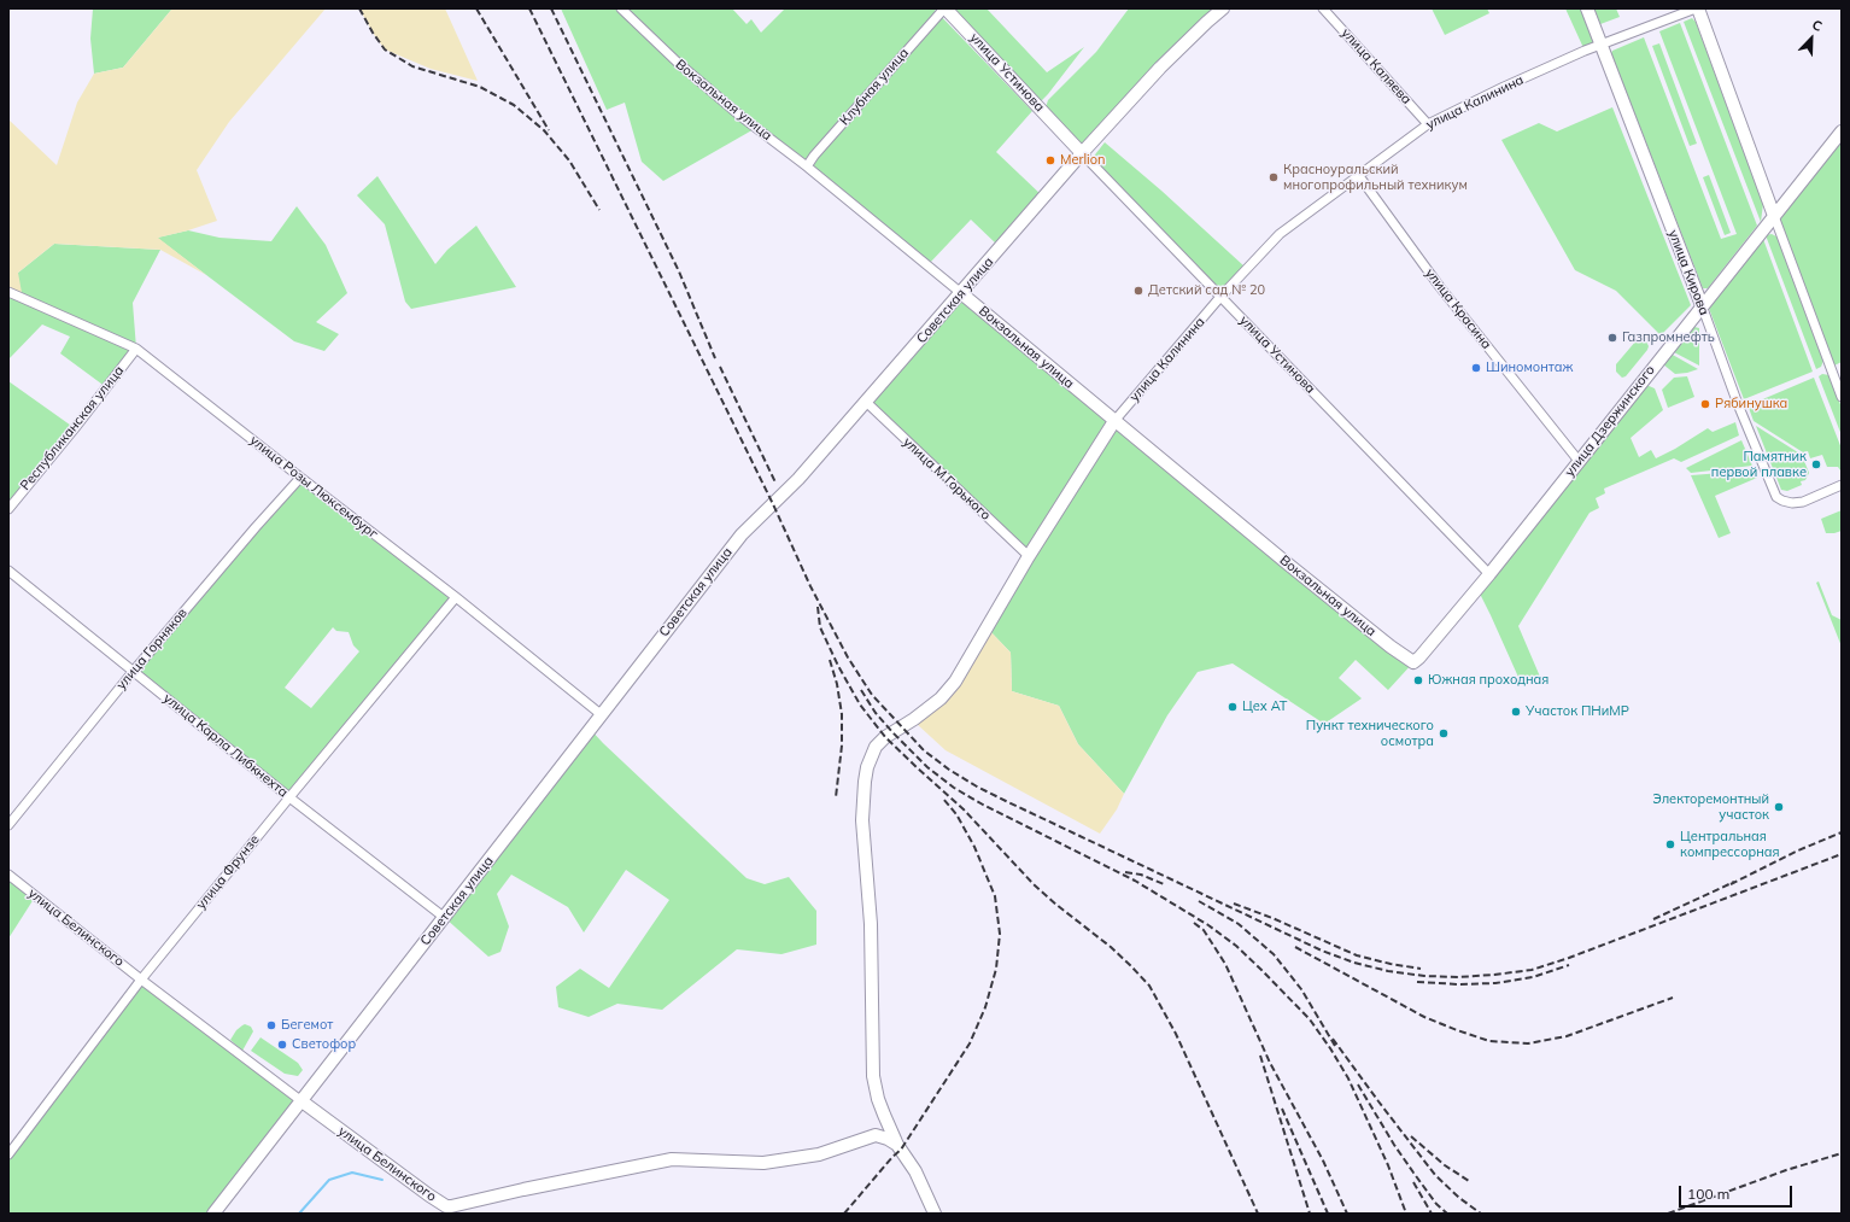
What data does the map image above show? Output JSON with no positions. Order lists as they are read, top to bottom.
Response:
{
  "streets": {
    "street": [
      "улица Каляева",
      "улица Устинова",
      "Клубная улица",
      "Вокзальная улица",
      "улица Калинина",
      "улица Кирова",
      "Советская улица",
      "улица Красина",
      "улица Дзержинского",
      "Республиканская улица",
      "улица М.Горького",
      "улица Розы Люксембург",
      "улица Горняков",
      "улица Карла Либкнехта",
      "улица Фрунзе",
      "улица Белинского"
    ]
  },
  "crossings": [
    ["улица Каляева", "улица Калинина"],
    ["улица Устинова", "Клубная улица"],
    ["улица Устинова", "улица Калинина"],
    ["улица Устинова", "Советская улица"],
    ["улица Устинова", "улица Дзержинского"],
    ["Клубная улица", "Вокзальная улица"],
    ["Вокзальная улица", "улица Калинина"],
    ["Вокзальная улица", "Советская улица"],
    ["Вокзальная улица", "улица Дзержинского"],
    ["улица Калинина", "улица Кирова"],
    ["улица Калинина", "улица Красина"],
    ["улица Кирова", "улица Дзержинского"],
    ["Советская улица", "улица М.Горького"],
    ["Советская улица", "улица Розы Люксембург"],
    ["Советская улица", "улица Карла Либкнехта"],
    ["Советская улица", "улица Белинского"],
    ["улица Красина", "улица Дзержинского"],
    ["Республиканская улица", "улица Розы Люксембург"],
    ["улица Розы Люксембург", "улица Горняков"],
    ["улица Розы Люксембург", "улица Фрунзе"],
    ["улица Горняков", "улица Карла Либкнехта"],
    ["улица Карла Либкнехта", "улица Фрунзе"],
    ["улица Фрунзе", "улица Белинского"]
  ],
  "places": [
    "Merlion",
    "Красноуральский многопрофильный техникум",
    "Детский сад № 20",
    "Газпромнефть",
    "Шиномонтаж",
    "Рябинушка",
    "Памятник первой плавке",
    "Южная проходная",
    "Цех АТ",
    "Участок ПНиМР",
    "Пункт технического осмотра",
    "Электоремонтный участок",
    "Центральная компрессорная",
    "Бегемот",
    "Светофор"
  ],
  "scale_bar": "100 m",
  "north": "top right"
}
